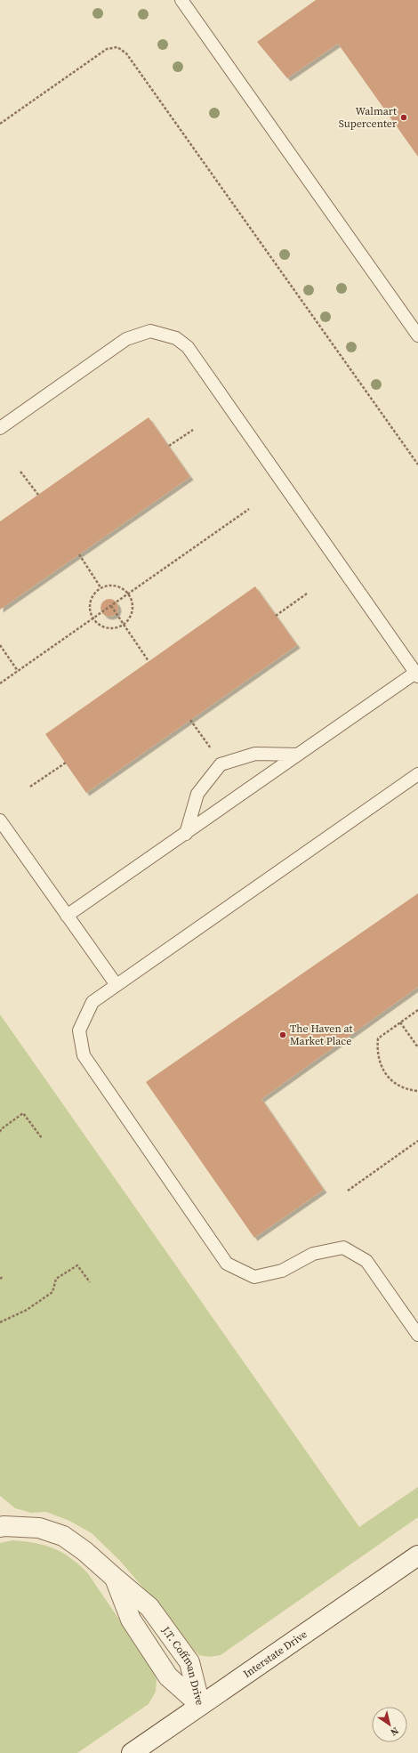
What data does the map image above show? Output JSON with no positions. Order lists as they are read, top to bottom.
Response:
{
  "streets": {
    "main road": ["Interstate Drive", "J.T. Coffman Drive"]
  },
  "crossings": [
    ["Interstate Drive", "J.T. Coffman Drive"]
  ],
  "places": ["Walmart Supercenter", "The Haven at Market Place"],
  "north": "bottom right"
}
